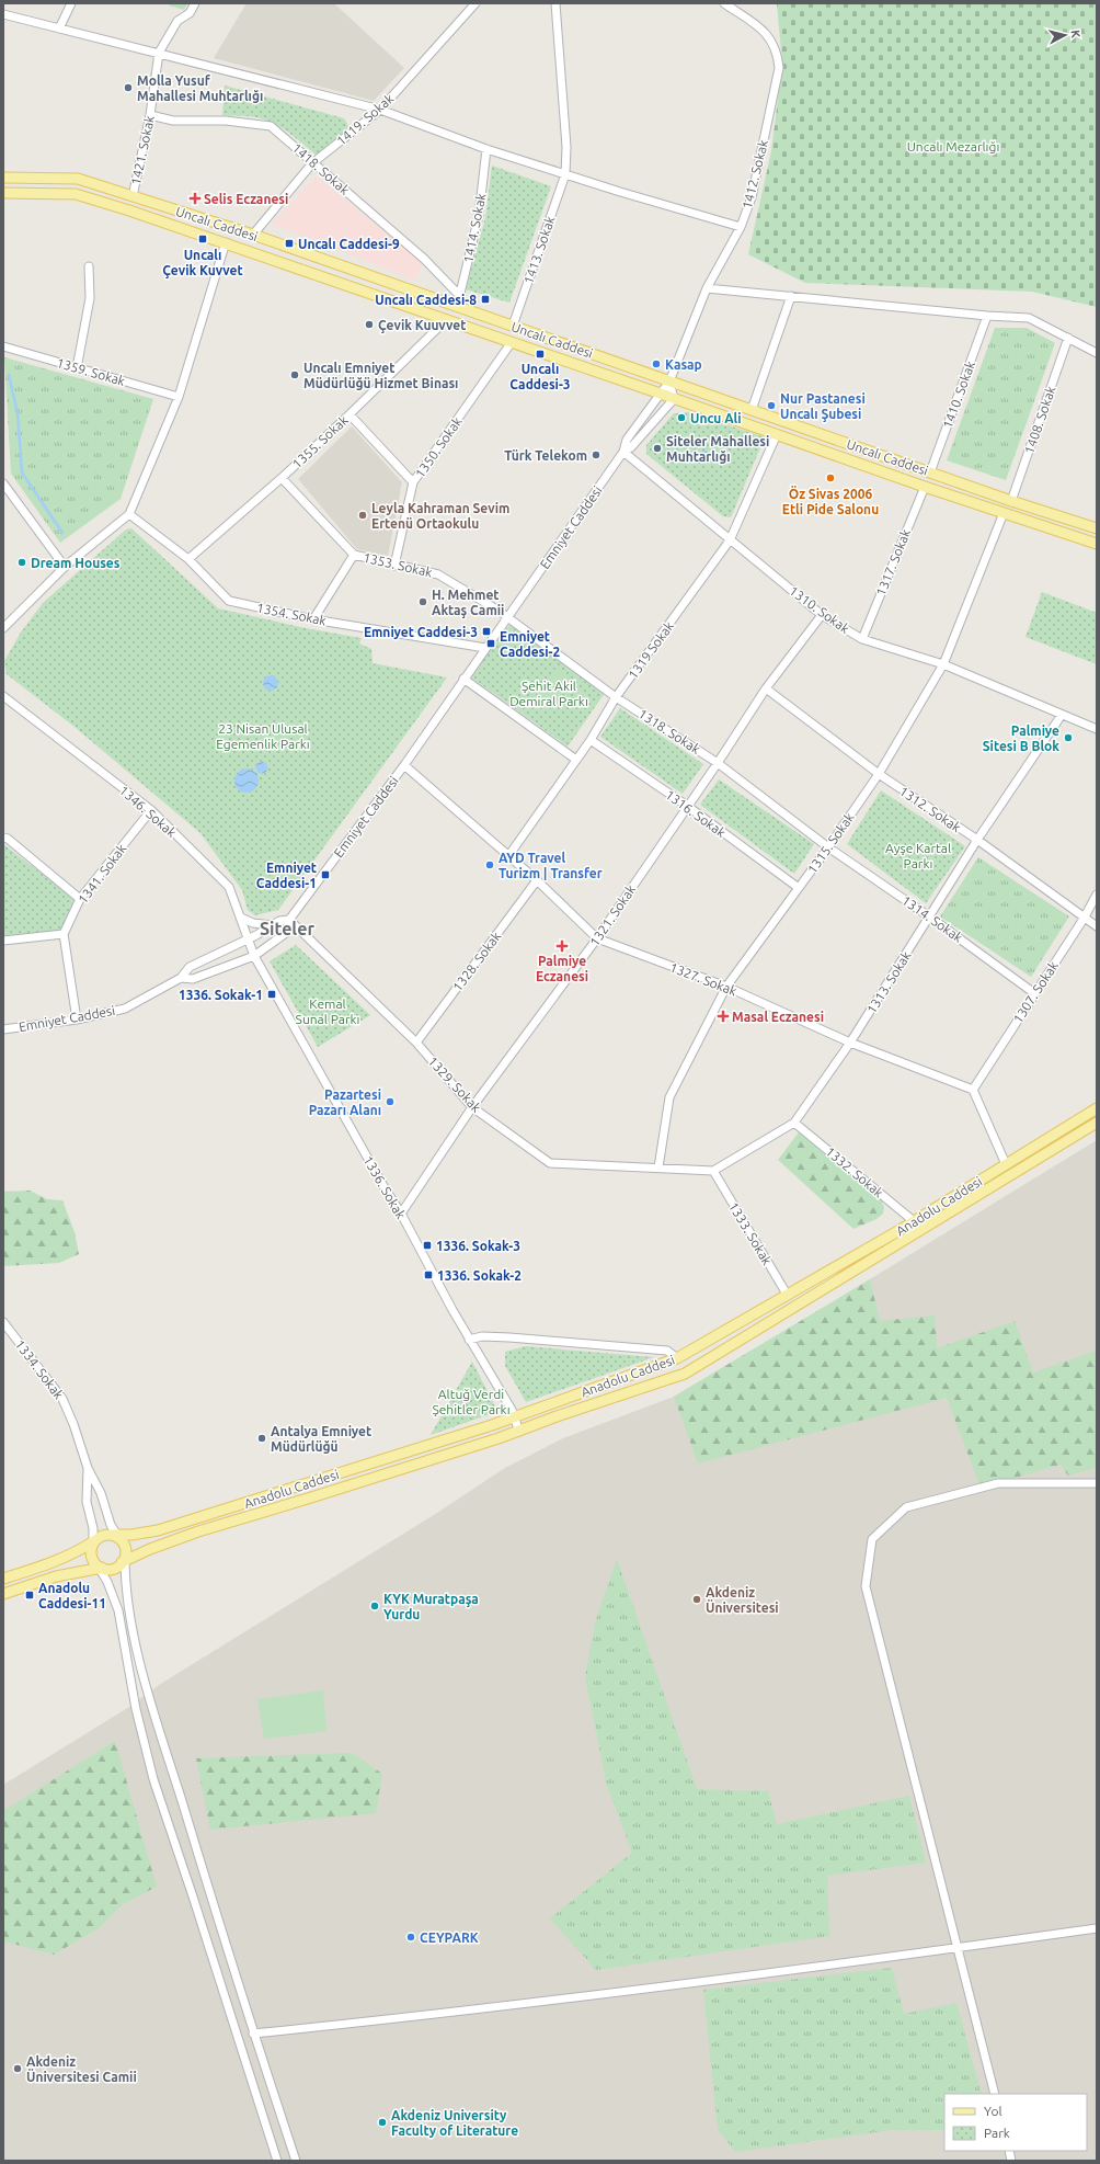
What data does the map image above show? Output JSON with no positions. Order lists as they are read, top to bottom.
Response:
{
  "streets": {
    "main road": ["Uncalı Caddesi", "Anadolu Caddesi"],
    "street": [
      "1419. Sokak",
      "1421. Sokak",
      "1418. Sokak",
      "1412. Sokak",
      "1414. Sokak",
      "1413. Sokak",
      "1359. Sokak",
      "1410. Sokak",
      "1408. Sokak",
      "1355. Sokak",
      "1350. Sokak",
      "Emniyet Caddesi",
      "1317. Sokak",
      "1353. Sokak",
      "1310. Sokak",
      "1354. Sokak",
      "1319 Sokak",
      "1318. Sokak",
      "1312. Sokak",
      "1346. Sokak",
      "1316. Sokak",
      "1315. Sokak",
      "1341. Sokak",
      "1321. Sokak",
      "1314. Sokak",
      "1328. Sokak",
      "1327. Sokak",
      "1313. Sokak",
      "1307. Sokak",
      "1329. Sokak",
      "1332. Sokak",
      "1336. Sokak",
      "1333. Sokak",
      "1334. Sokak"
    ]
  },
  "crossings": [
    ["1419. Sokak", "1418. Sokak"],
    ["1419. Sokak", "Uncalı Caddesi"],
    ["1421. Sokak", "1418. Sokak"],
    ["1421. Sokak", "Uncalı Caddesi"],
    ["1418. Sokak", "1414. Sokak"],
    ["1412. Sokak", "Uncalı Caddesi"],
    ["1412. Sokak", "Emniyet Caddesi"],
    ["Uncalı Caddesi", "1414. Sokak"],
    ["Uncalı Caddesi", "1413. Sokak"],
    ["Uncalı Caddesi", "1410. Sokak"],
    ["Uncalı Caddesi", "1408. Sokak"],
    ["Uncalı Caddesi", "1355. Sokak"],
    ["Uncalı Caddesi", "1350. Sokak"],
    ["Uncalı Caddesi", "Emniyet Caddesi"],
    ["Uncalı Caddesi", "1317. Sokak"],
    ["Uncalı Caddesi", "1319 Sokak"],
    ["Uncalı Caddesi", "1315. Sokak"],
    ["1355. Sokak", "1353. Sokak"],
    ["1355. Sokak", "1354. Sokak"],
    ["1350. Sokak", "1353. Sokak"],
    ["Emniyet Caddesi", "1353. Sokak"],
    ["Emniyet Caddesi", "1310. Sokak"],
    ["Emniyet Caddesi", "1354. Sokak"],
    ["Emniyet Caddesi", "1318. Sokak"],
    ["Emniyet Caddesi", "1346. Sokak"],
    ["Emniyet Caddesi", "1327. Sokak"],
    ["Emniyet Caddesi", "1329. Sokak"],
    ["Emniyet Caddesi", "1336. Sokak"],
    ["1317. Sokak", "1310. Sokak"],
    ["1353. Sokak", "1318. Sokak"],
    ["1310. Sokak", "1319 Sokak"],
    ["1310. Sokak", "1315. Sokak"],
    ["1310. Sokak", "1321. Sokak"],
    ["1310. Sokak", "1313. Sokak"],
    ["1319 Sokak", "1318. Sokak"],
    ["1319 Sokak", "1316. Sokak"],
    ["1319 Sokak", "1327. Sokak"],
    ["1318. Sokak", "1315. Sokak"],
    ["1318. Sokak", "1321. Sokak"],
    ["1318. Sokak", "1314. Sokak"],
    ["1312. Sokak", "1315. Sokak"],
    ["1312. Sokak", "1321. Sokak"],
    ["1312. Sokak", "1313. Sokak"],
    ["1312. Sokak", "1307. Sokak"],
    ["1346. Sokak", "1341. Sokak"],
    ["1346. Sokak", "1336. Sokak"],
    ["1316. Sokak", "1315. Sokak"],
    ["1316. Sokak", "1321. Sokak"],
    ["1315. Sokak", "1314. Sokak"],
    ["1315. Sokak", "1327. Sokak"],
    ["1315. Sokak", "1329. Sokak"],
    ["1321. Sokak", "1327. Sokak"],
    ["1321. Sokak", "1329. Sokak"],
    ["1321. Sokak", "1336. Sokak"],
    ["1314. Sokak", "1313. Sokak"],
    ["1314. Sokak", "1307. Sokak"],
    ["1328. Sokak", "1327. Sokak"],
    ["1328. Sokak", "1329. Sokak"],
    ["1327. Sokak", "1313. Sokak"],
    ["1327. Sokak", "1307. Sokak"],
    ["1313. Sokak", "1332. Sokak"],
    ["1313. Sokak", "1333. Sokak"],
    ["1332. Sokak", "Anadolu Caddesi"],
    ["1336. Sokak", "Anadolu Caddesi"],
    ["Anadolu Caddesi", "1333. Sokak"],
    ["Anadolu Caddesi", "1334. Sokak"]
  ],
  "districts": ["Siteler"],
  "parks": [
    "Uncalı Mezarlığı",
    "Şehit Akil Demiral Parkı",
    "23 Nisan Ulusal Egemenlik Parkı",
    "Ayşe Kartal Parkı",
    "Kemal Sunal Parkı",
    "Altuğ Verdi Şehitler Parkı"
  ],
  "places": {
    "other": [
      "Molla Yusuf Mahallesi Muhtarlığı",
      "Çevik Kuuvvet",
      "Kasap",
      "Uncalı Emniyet Müdürlüğü Hizmet Binası",
      "Nur Pastanesi Uncalı Şubesi",
      "Uncu Ali",
      "Siteler Mahallesi Muhtarlığı",
      "Türk Telekom",
      "Öz Sivas 2006 Etli Pide Salonu",
      "Leyla Kahraman Sevim Ertenü Ortaokulu",
      "Dream Houses",
      "H. Mehmet Aktaş Camii",
      "Palmiye Sitesi B Blok",
      "AYD Travel Turizm | Transfer",
      "Pazartesi Pazarı Alanı",
      "Antalya Emniyet Müdürlüğü",
      "Akdeniz Üniversitesi",
      "KYK Muratpaşa Yurdu",
      "CEYPARK",
      "Akdeniz Üniversitesi Camii",
      "Akdeniz University Faculty of Literature"
    ],
    "health": ["Selis Eczanesi", "Palmiye Eczanesi", "Masal Eczanesi"],
    "transit": [
      "Uncalı Çevik Kuvvet",
      "Uncalı Caddesi-9",
      "Uncalı Caddesi-8",
      "Uncalı Caddesi-3",
      "Emniyet Caddesi-3",
      "Emniyet Caddesi-2",
      "Emniyet Caddesi-1",
      "1336. Sokak-1",
      "1336. Sokak-3",
      "1336. Sokak-2",
      "Anadolu Caddesi-11"
    ]
  },
  "legend": ["Yol", "Park"],
  "north": "right"
}
